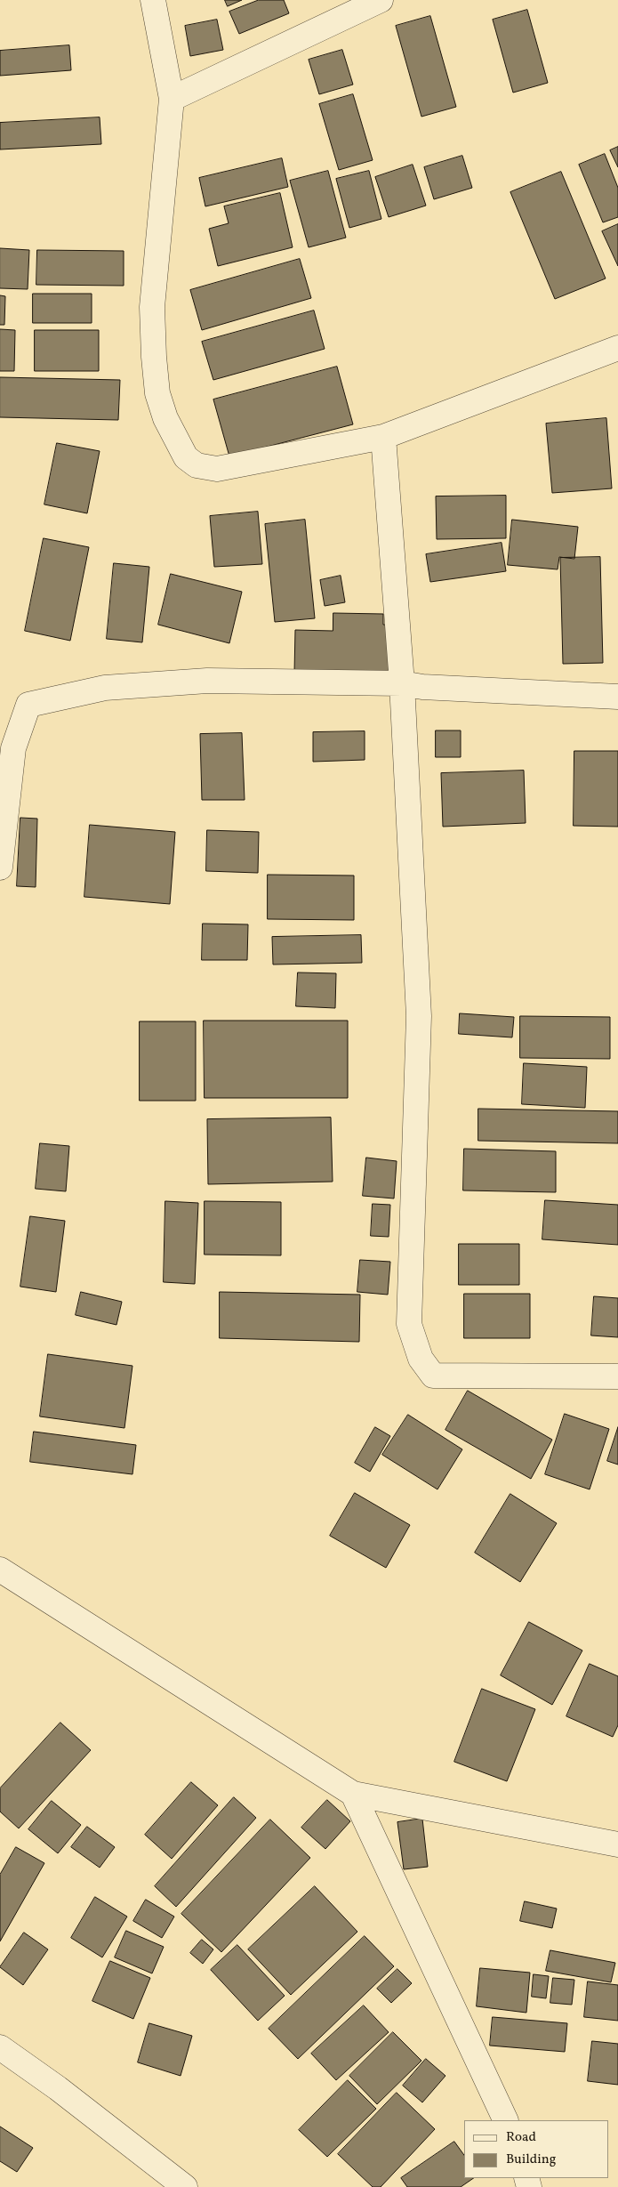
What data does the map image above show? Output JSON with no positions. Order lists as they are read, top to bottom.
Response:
{
  "legend": ["Road", "Building"]
}
